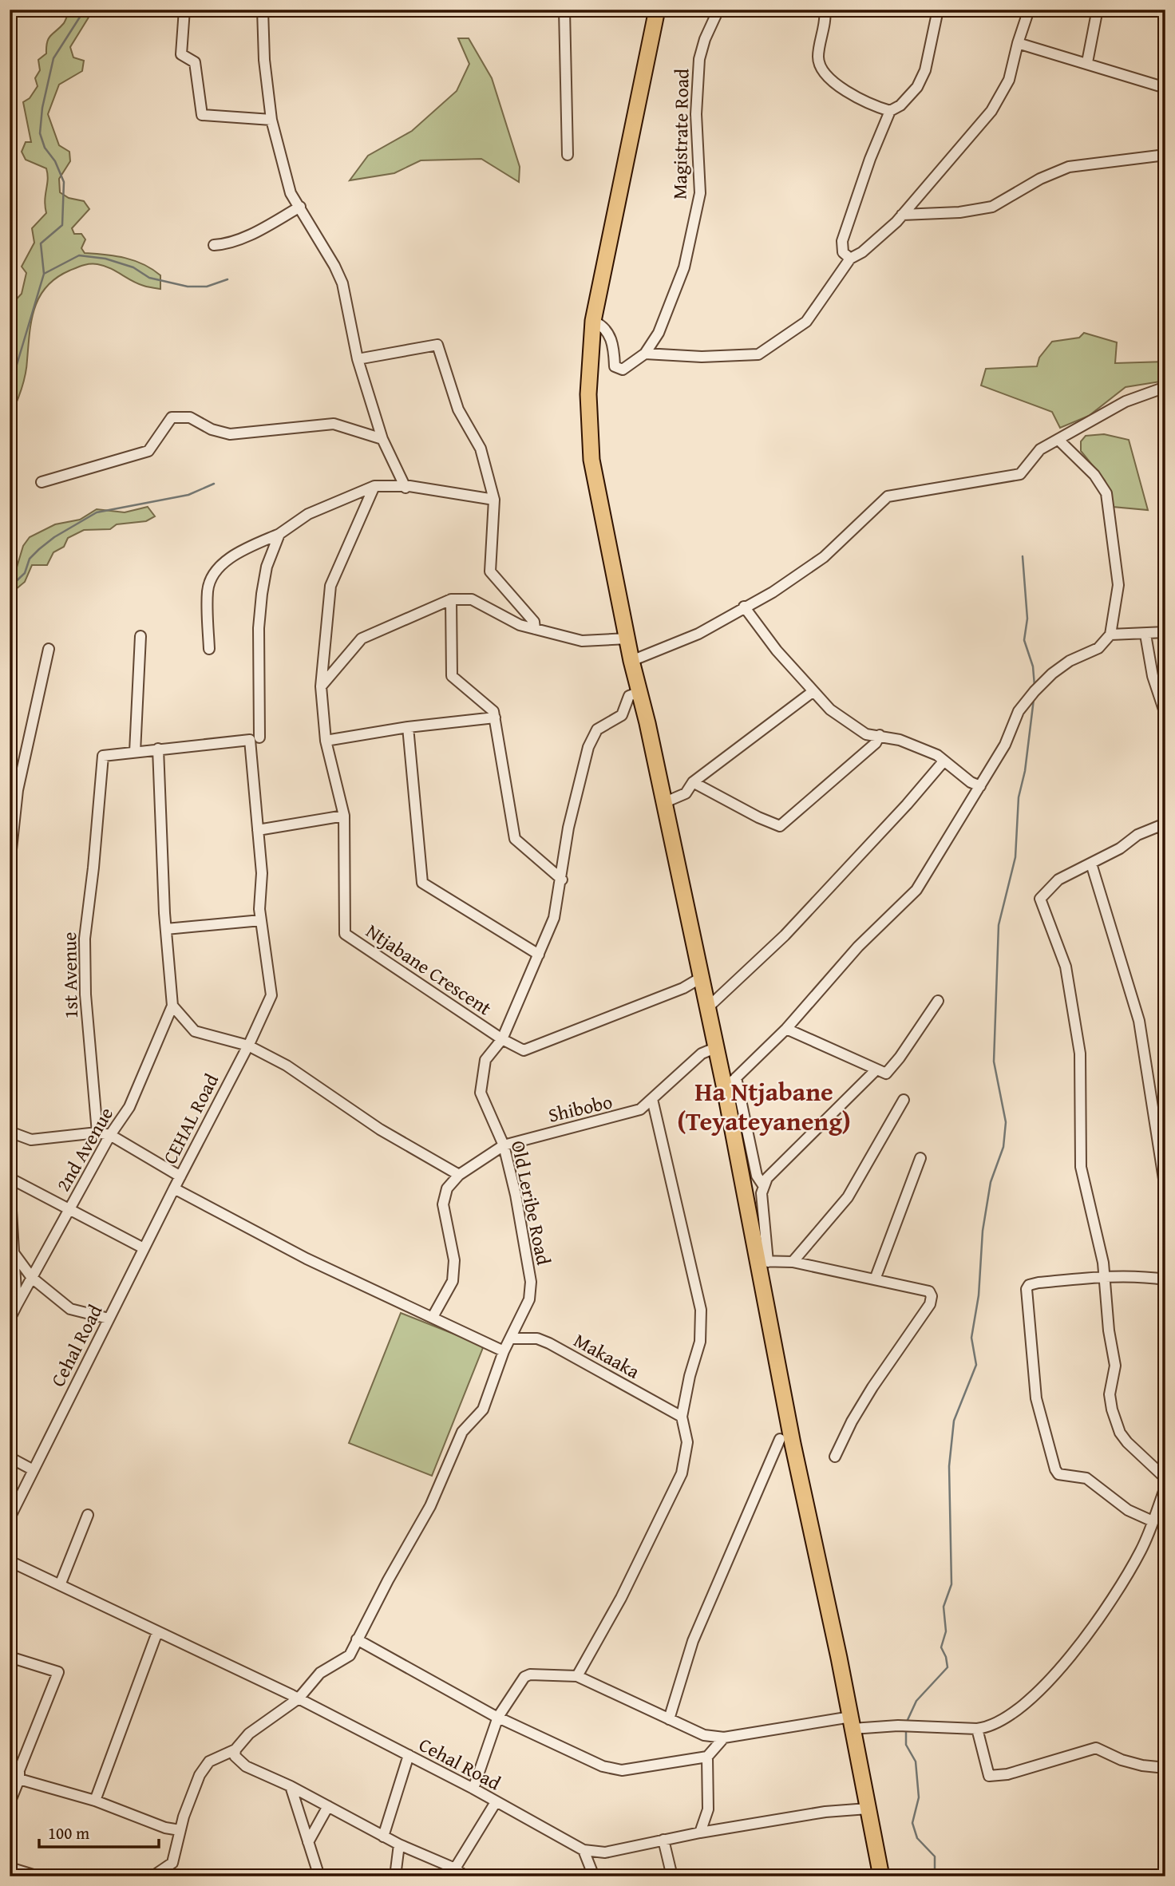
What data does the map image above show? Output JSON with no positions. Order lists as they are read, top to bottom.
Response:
{
  "streets": {
    "street": [
      "Magistrate Road",
      "Ntjabane Crescent",
      "1st Avenue",
      "Shibobo",
      "CEHAL Road",
      "2nd Avenue",
      "Old Leribe Road",
      "Cehal Road",
      "Makaaka"
    ]
  },
  "crossings": [
    ["Ntjabane Crescent", "Old Leribe Road"],
    ["1st Avenue", "CEHAL Road"],
    ["1st Avenue", "2nd Avenue"],
    ["Shibobo", "CEHAL Road"],
    ["Shibobo", "Old Leribe Road"],
    ["CEHAL Road", "Old Leribe Road"],
    ["CEHAL Road", "Cehal Road"],
    ["Old Leribe Road", "Cehal Road"],
    ["Old Leribe Road", "Makaaka"]
  ],
  "districts": ["Ha Ntjabane (Teyateyaneng)"],
  "scale_bar": "100 m"
}
